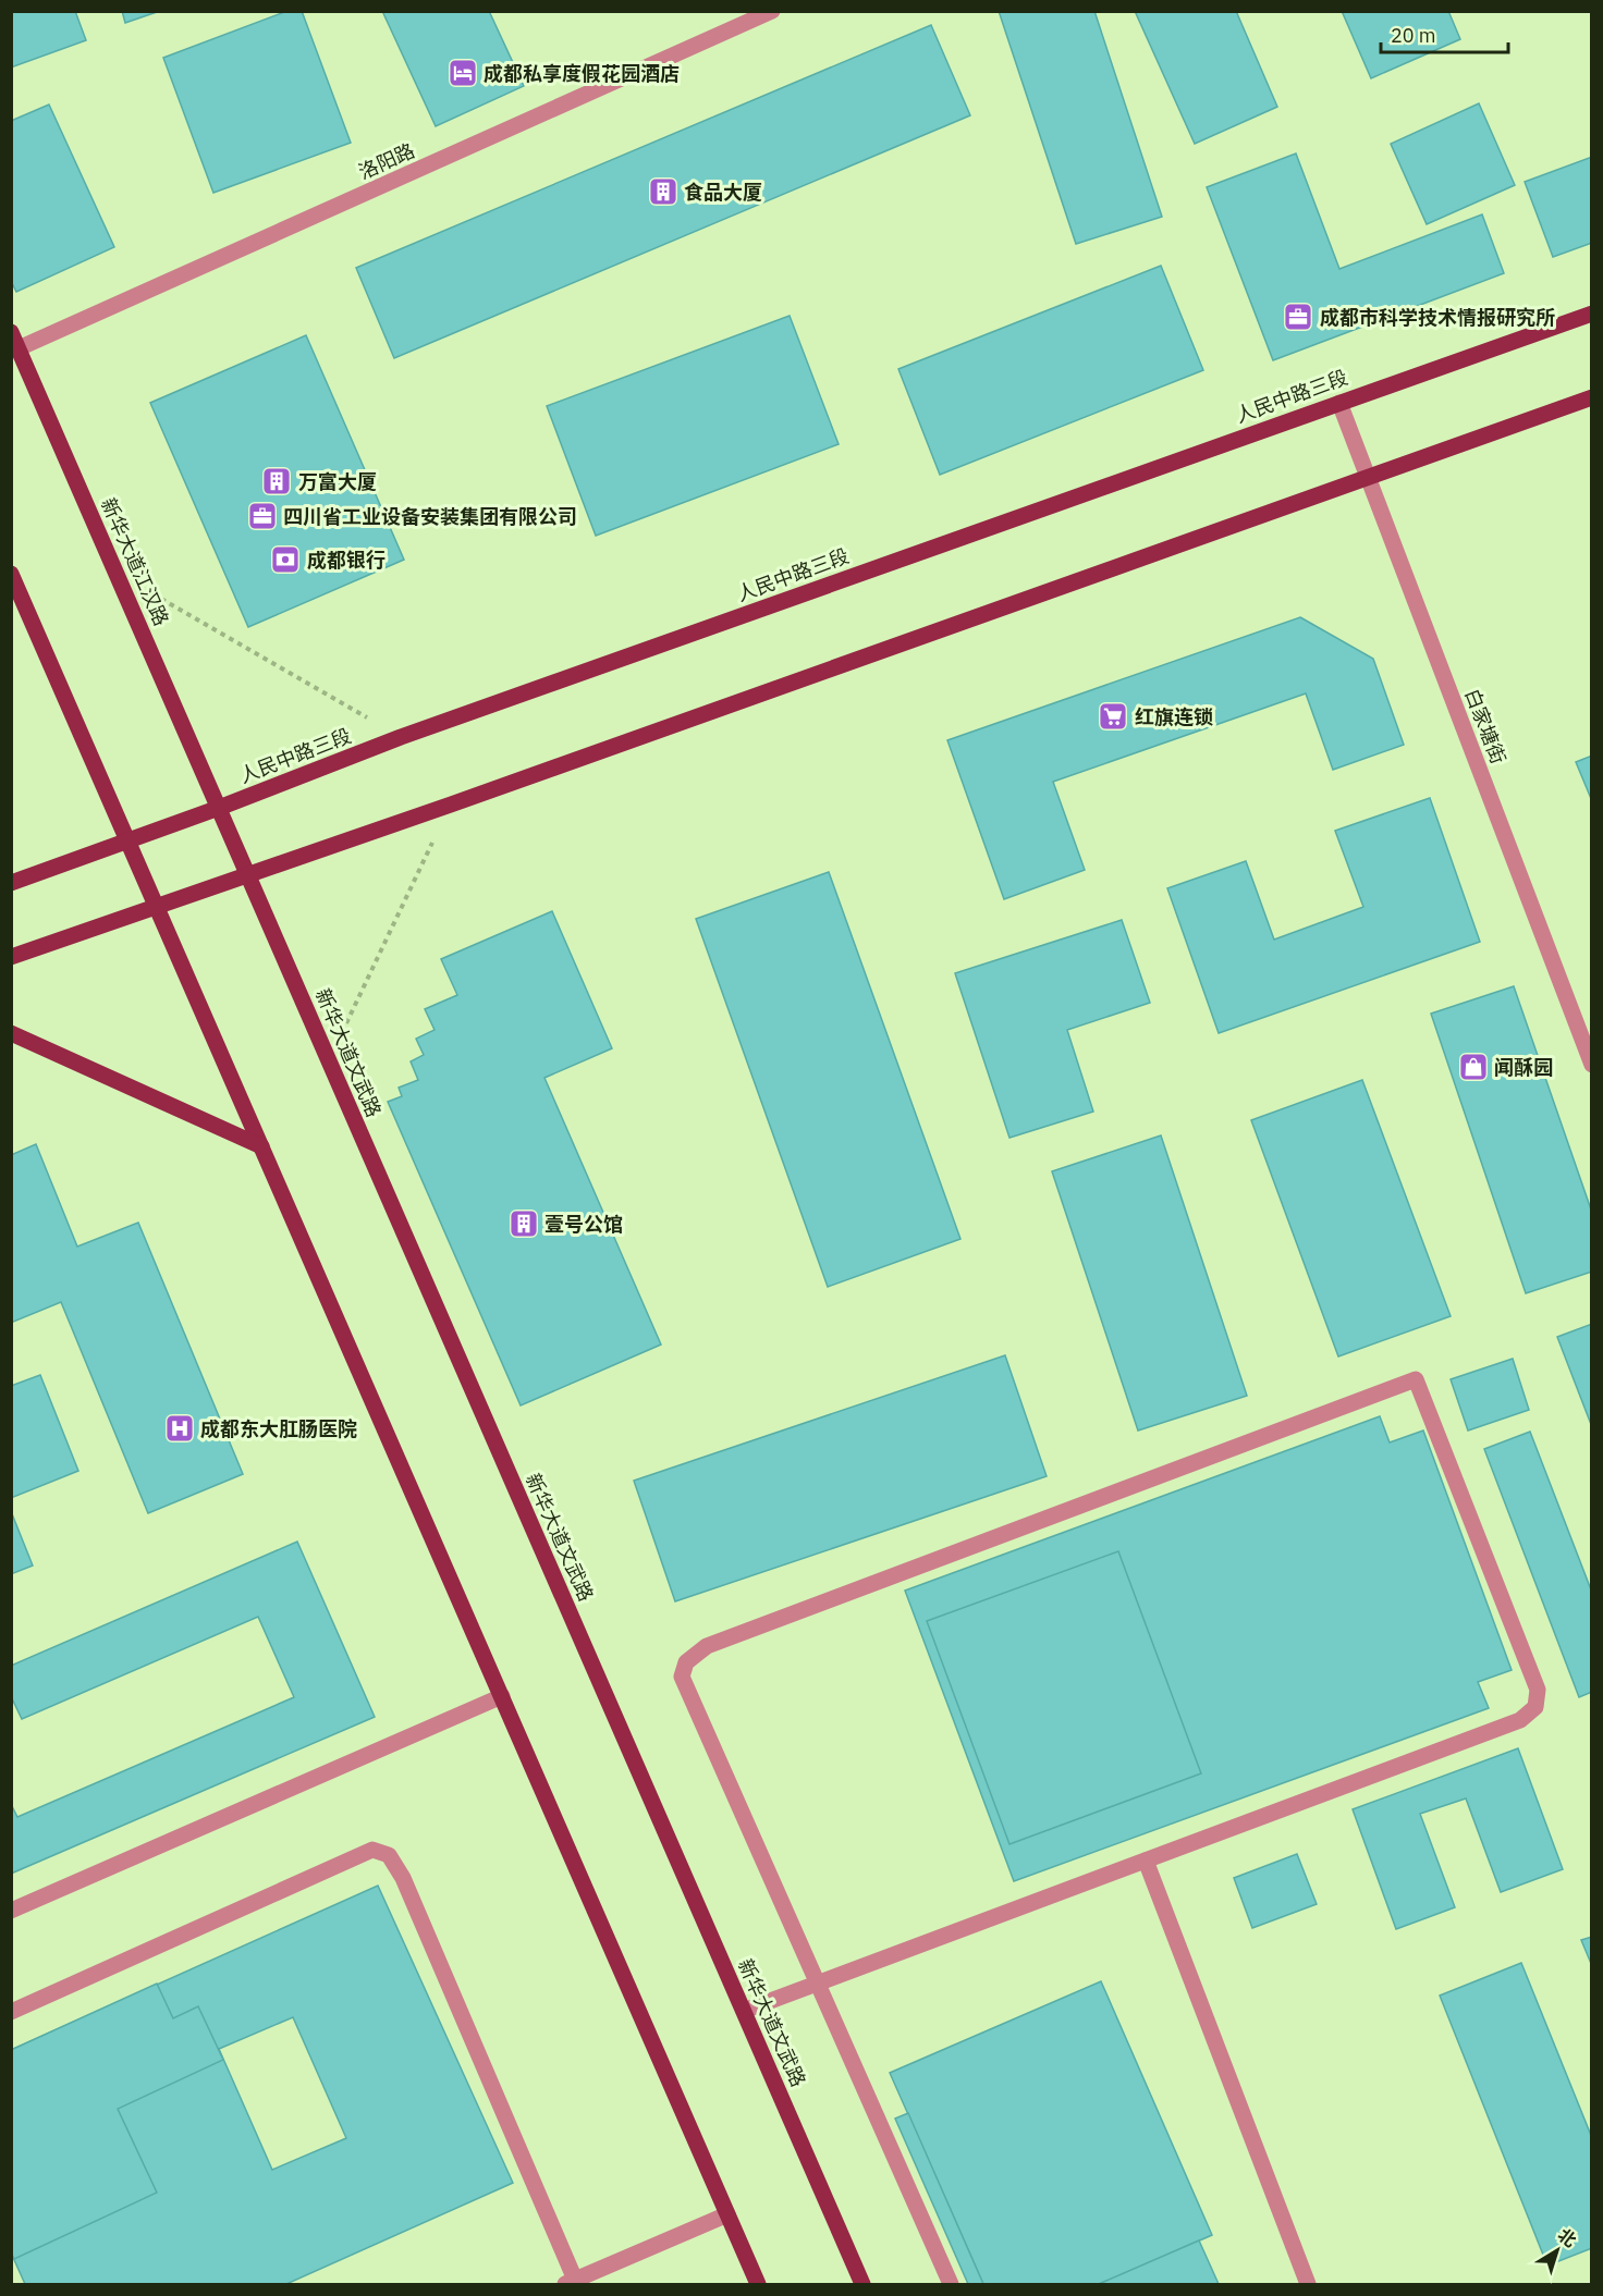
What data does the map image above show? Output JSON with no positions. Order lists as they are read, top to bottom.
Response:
{
  "streets": {
    "main road": ["人民中路三段", "新华大道江汉路", "新华大道文武路"],
    "street": ["洛阳路", "白家塘街"]
  },
  "crossings": [
    ["洛阳路", "新华大道江汉路"],
    ["人民中路三段", "新华大道江汉路"],
    ["人民中路三段", "白家塘街"],
    ["人民中路三段", "新华大道文武路"],
    ["新华大道江汉路", "新华大道文武路"]
  ],
  "places": {
    "hotel": ["成都私享度假花园酒店"],
    "building": ["食品大厦", "万富大厦", "壹号公馆"],
    "office": ["成都市科学技术情报研究所", "四川省工业设备安装集团有限公司"],
    "bank": ["成都银行"],
    "supermarket": ["红旗连锁"],
    "shop": ["闻酥园"],
    "hospital": ["成都东大肛肠医院"]
  },
  "scale_bar": "20 m",
  "north": "top right"
}
